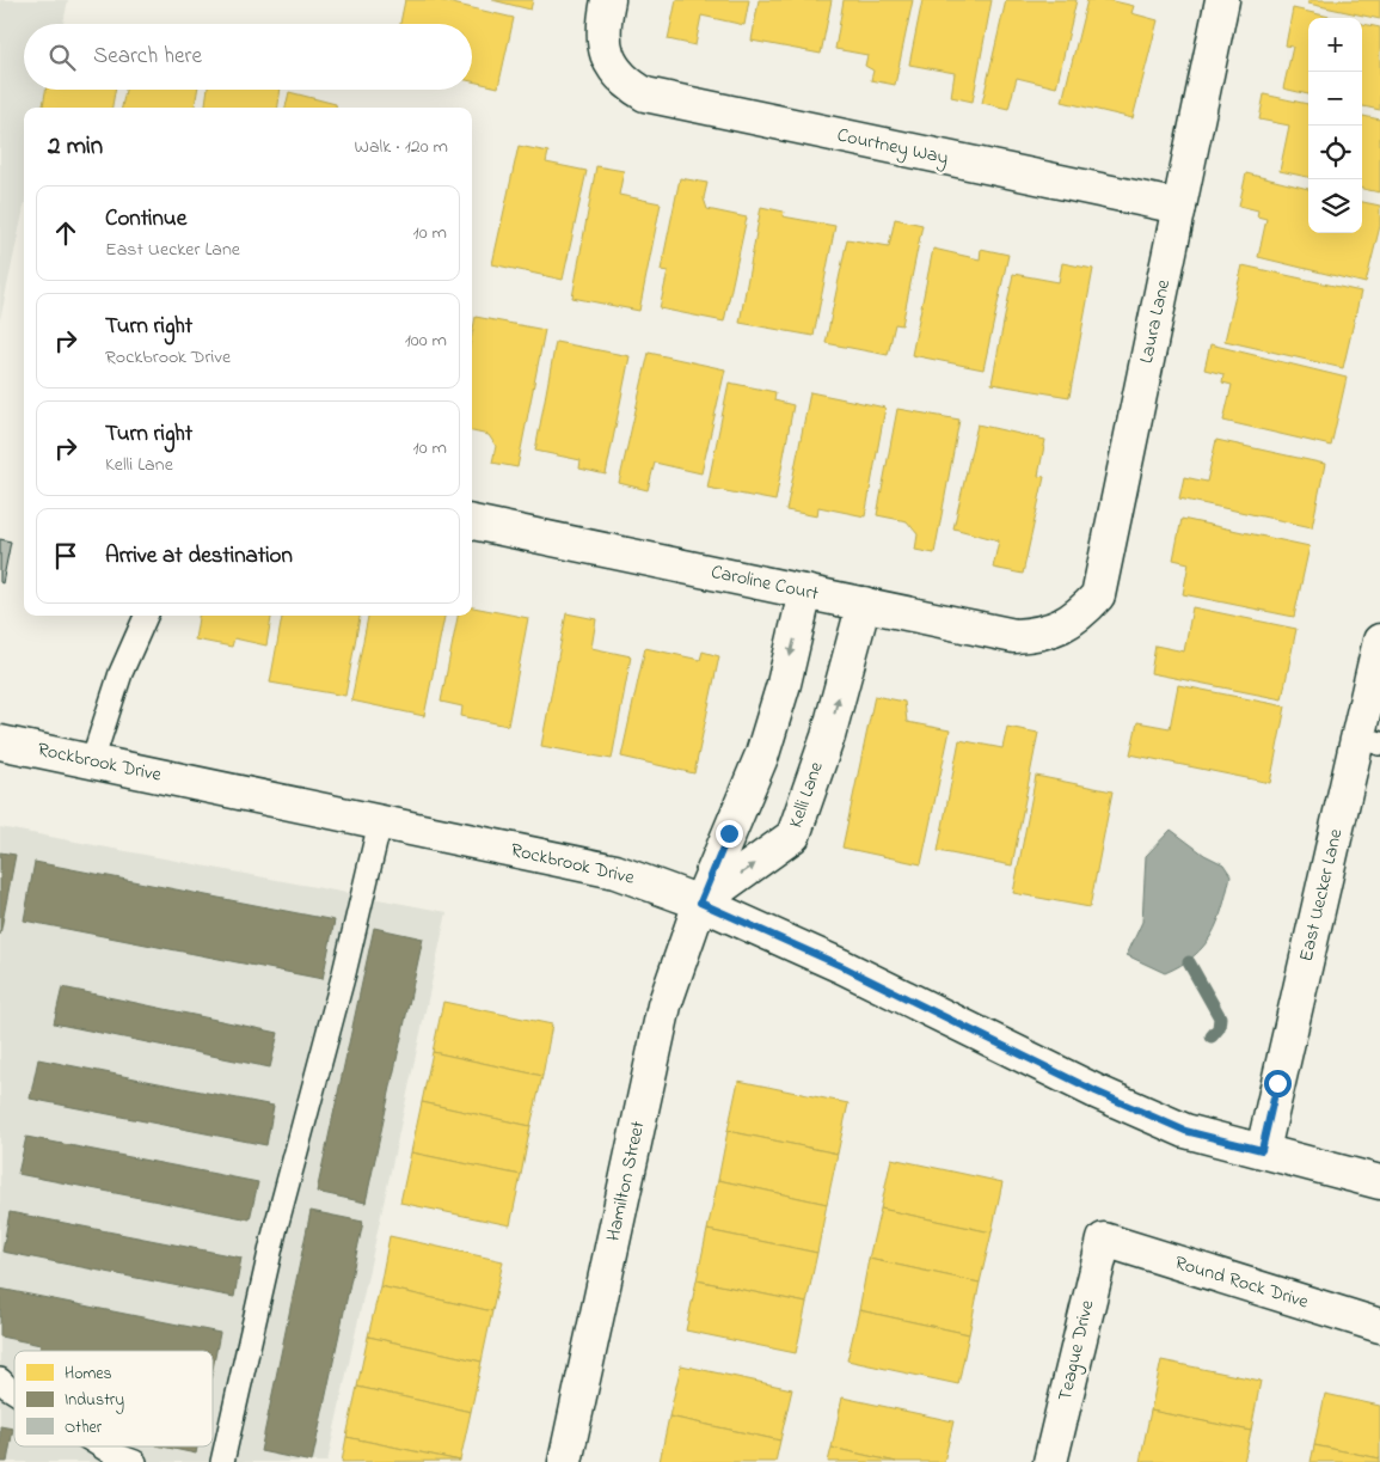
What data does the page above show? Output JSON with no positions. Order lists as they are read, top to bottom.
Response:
{
  "streets": {
    "street": [
      "Courtney Way",
      "Laura Lane",
      "Caroline Court",
      "Rockbrook Drive",
      "Kelli Lane",
      "East Uecker Lane",
      "Hamilton Street",
      "Round Rock Drive",
      "Teague Drive"
    ]
  },
  "crossings": [
    ["Courtney Way", "Laura Lane"],
    ["Laura Lane", "Caroline Court"],
    ["Caroline Court", "Kelli Lane"],
    ["Rockbrook Drive", "Kelli Lane"],
    ["Rockbrook Drive", "East Uecker Lane"],
    ["Rockbrook Drive", "Hamilton Street"],
    ["Kelli Lane", "Hamilton Street"],
    ["Round Rock Drive", "Teague Drive"]
  ],
  "legend": ["Homes", "Industry", "Other"],
  "page": {
    "map_buttons": ["+", "−"],
    "search": "Search here",
    "heading": ["2 min", "Walk · 120 m"],
    "list": [
      ["Continue", "East Uecker Lane", "10 m"],
      ["Turn right", "Rockbrook Drive", "100 m"],
      ["Turn right", "Kelli Lane", "10 m"],
      "Arrive at destination"
    ]
  }
}
